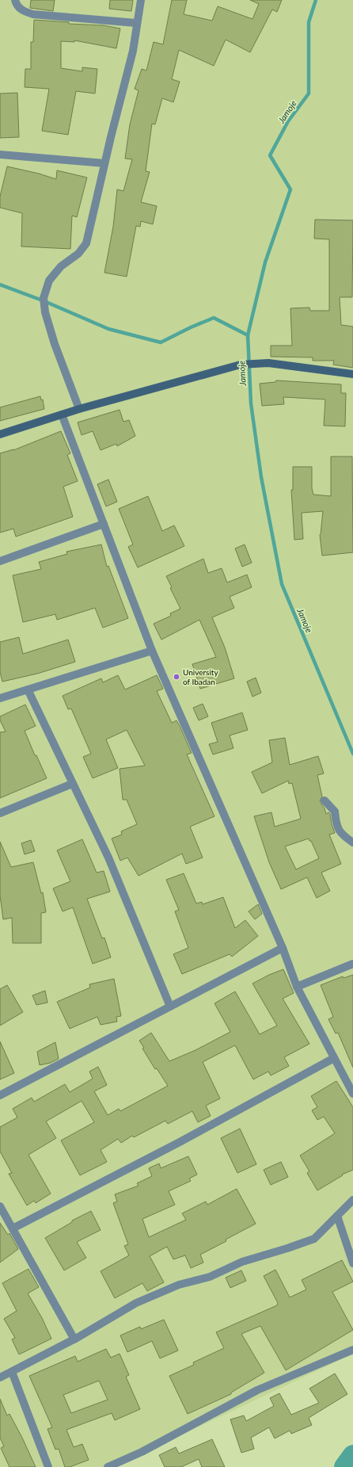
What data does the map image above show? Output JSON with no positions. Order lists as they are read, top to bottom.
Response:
{
  "water": ["Jamoje"],
  "places": ["University of Ibadan"]
}
